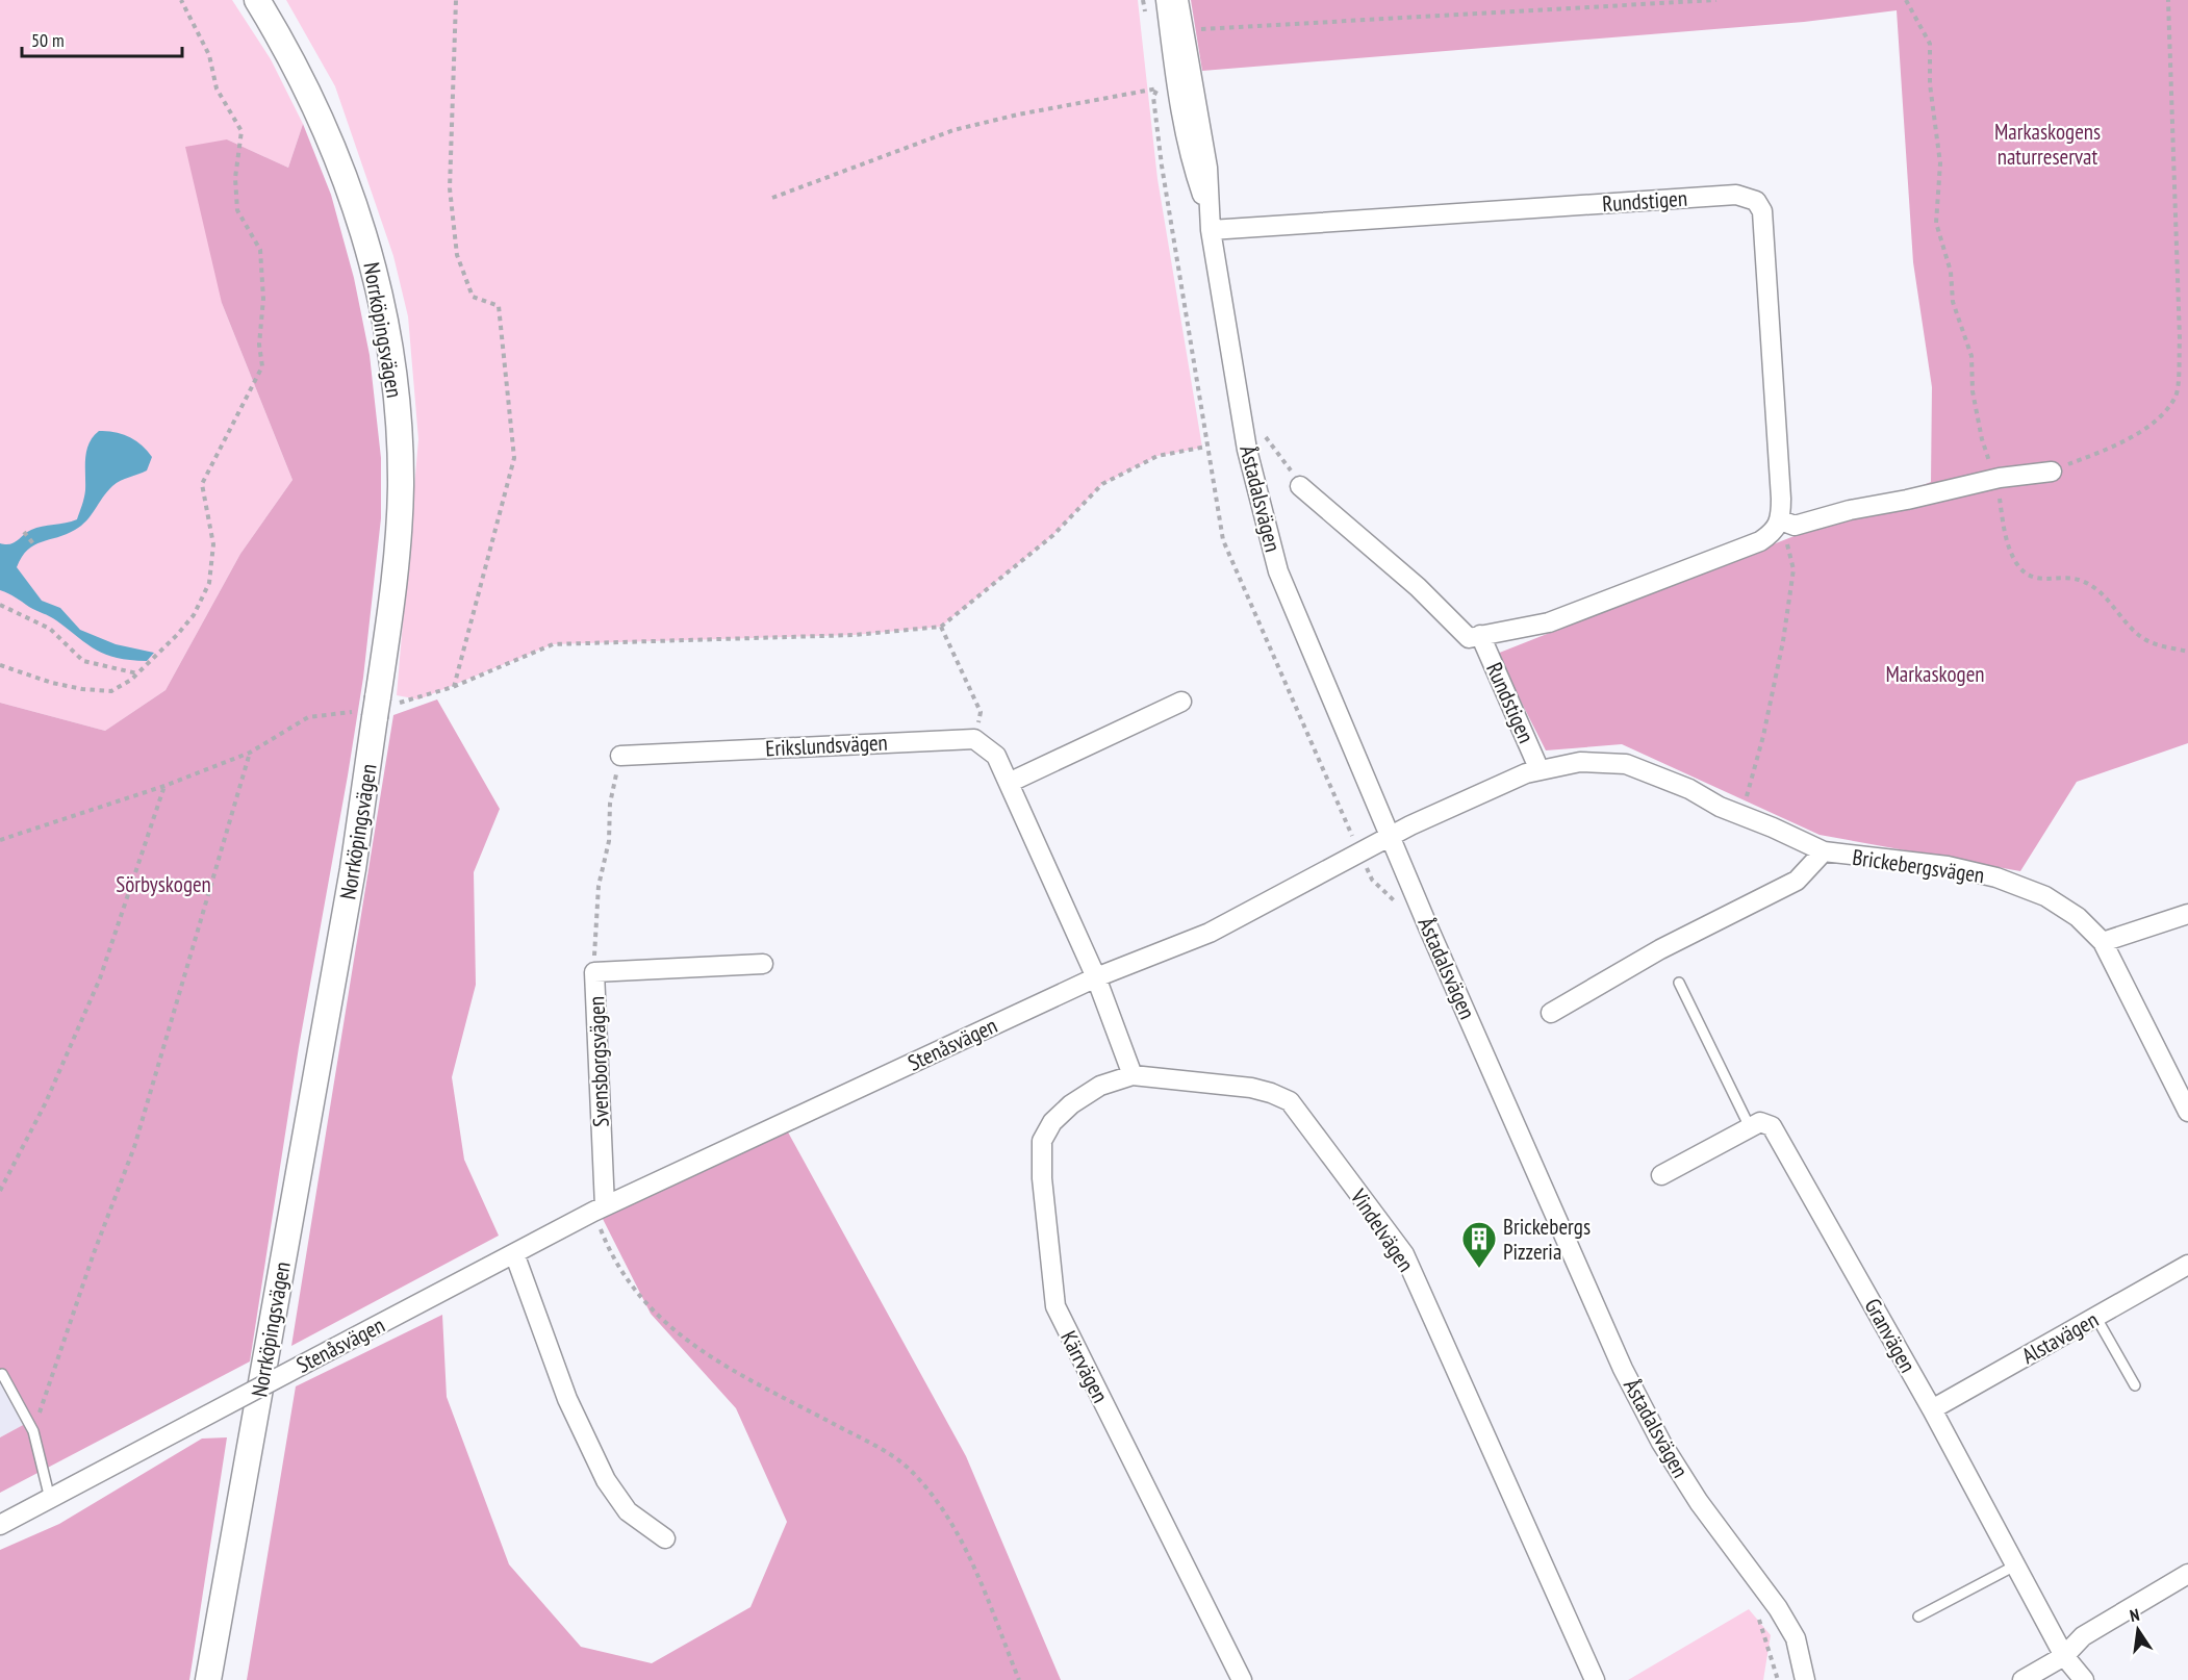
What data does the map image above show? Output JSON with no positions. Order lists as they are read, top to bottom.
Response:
{
  "streets": {
    "main road": ["Norrköpingsvägen"],
    "street": [
      "Rundstigen",
      "Åstadalsvägen",
      "Erikslundsvägen",
      "Brickebergsvägen",
      "Stenåsvägen",
      "Svensborgsvägen",
      "Vindelvägen",
      "Granvägen",
      "Alstavägen",
      "Kärrvägen"
    ]
  },
  "crossings": [
    ["Rundstigen", "Åstadalsvägen"],
    ["Rundstigen", "Brickebergsvägen"],
    ["Åstadalsvägen", "Brickebergsvägen"],
    ["Åstadalsvägen", "Stenåsvägen"],
    ["Brickebergsvägen", "Stenåsvägen"],
    ["Stenåsvägen", "Svensborgsvägen"],
    ["Vindelvägen", "Kärrvägen"],
    ["Granvägen", "Alstavägen"]
  ],
  "parks": ["Markaskogens naturreservat", "Markaskogen", "Sörbyskogen"],
  "places": {
    "building": ["Brickebergs Pizzeria"]
  },
  "scale_bar": "50 m",
  "north": "top"
}
